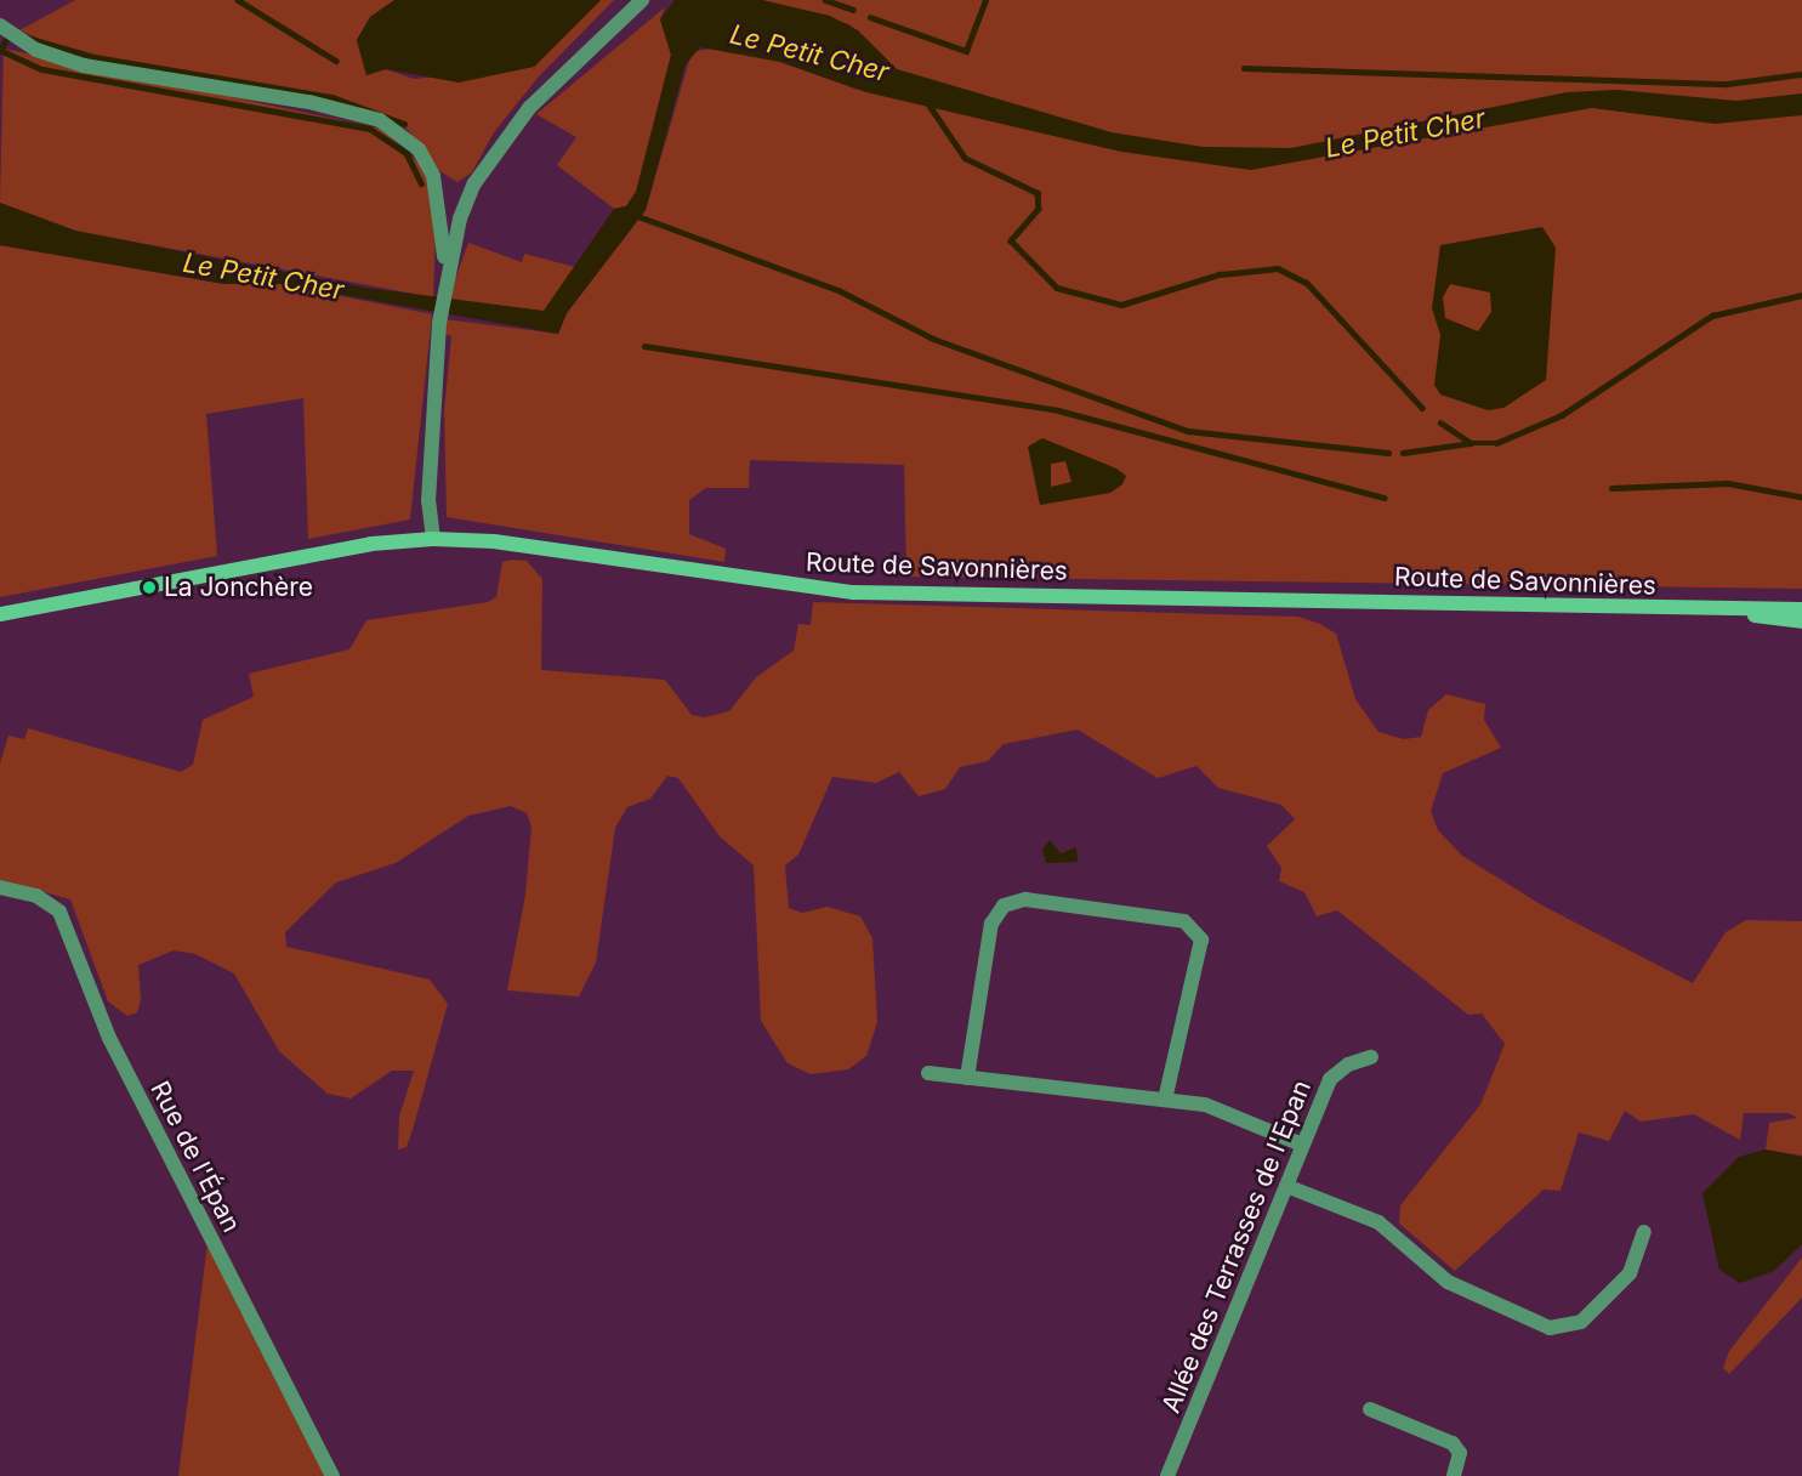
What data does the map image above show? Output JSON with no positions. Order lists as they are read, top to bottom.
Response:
{
  "streets": {
    "main road": ["Route de Savonnières"],
    "street": ["Rue de l'Épan", "Allée des Terrasses de l'Epan"]
  },
  "water": ["Le Petit Cher"],
  "places": ["La Jonchère"]
}
